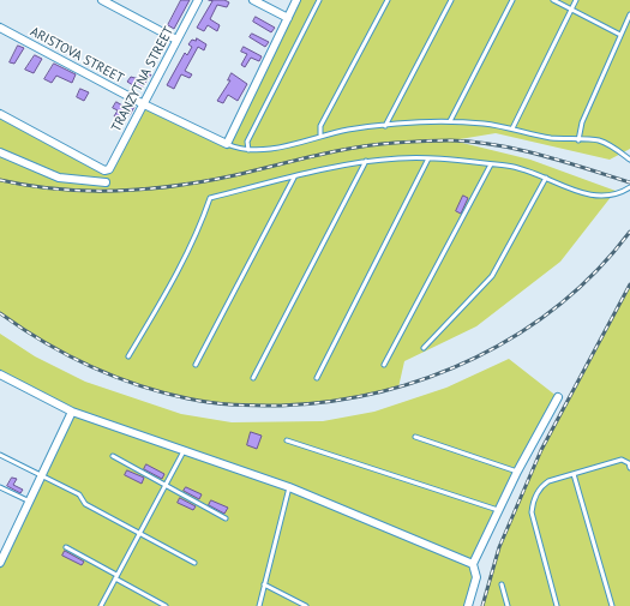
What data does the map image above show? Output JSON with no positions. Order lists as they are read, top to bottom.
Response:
{
  "streets": {
    "street": ["ARISTOVA STREET", "TRANZYTNA STREET"]
  },
  "crossings": [
    ["ARISTOVA STREET", "TRANZYTNA STREET"]
  ]
}
